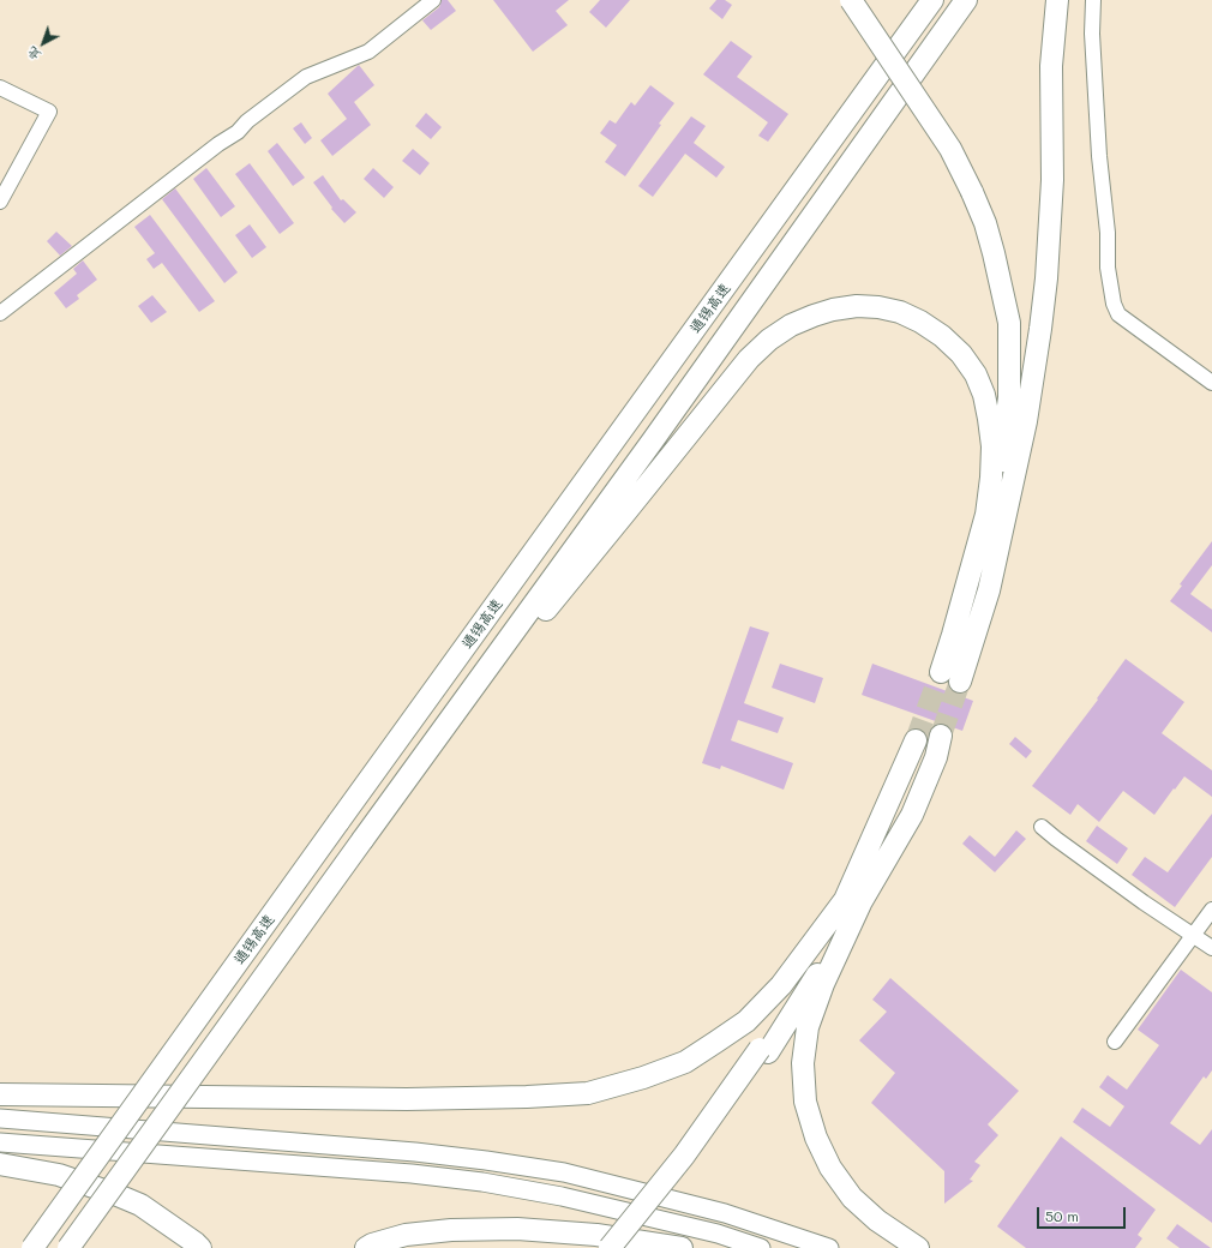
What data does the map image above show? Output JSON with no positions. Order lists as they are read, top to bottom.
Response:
{
  "streets": {
    "highway": ["通锡高速"]
  },
  "scale_bar": "50 m",
  "north": "bottom left"
}
